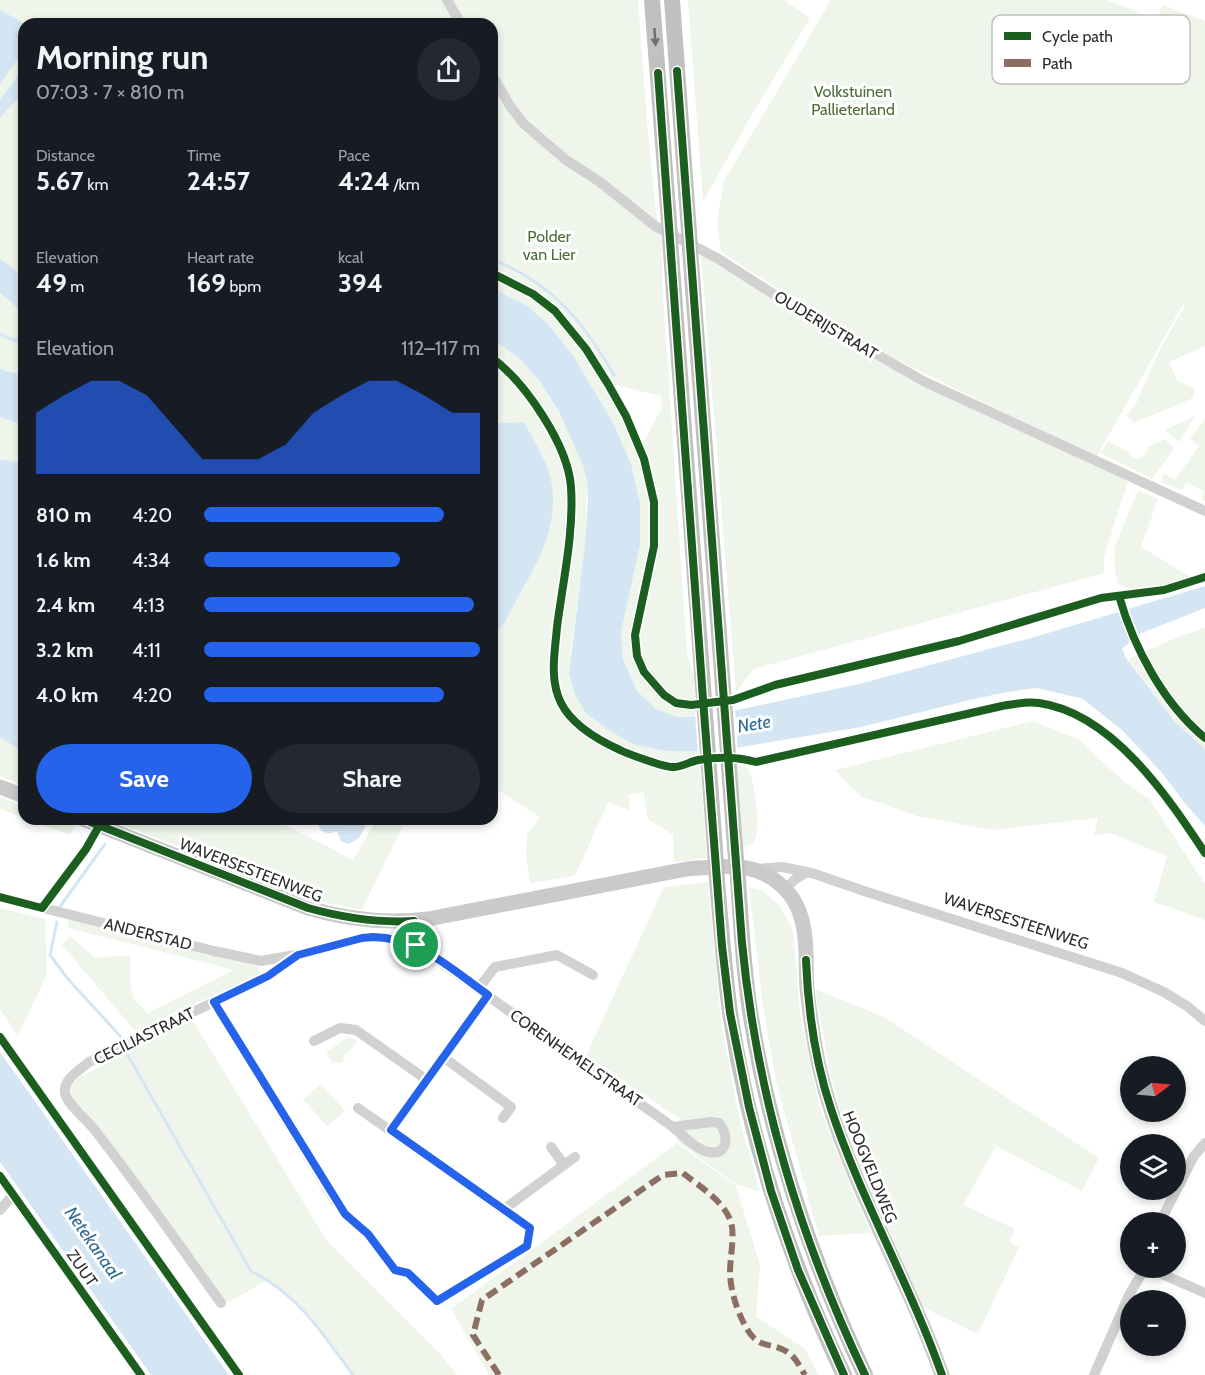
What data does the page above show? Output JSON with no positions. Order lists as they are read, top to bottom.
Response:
{
  "streets": {
    "main road": ["WAVERSESTEENWEG", "HOOGVELDWEG"],
    "street": [
      "OUDERIJSTRAAT",
      "ANDERSTAD",
      "CECILIASTRAAT",
      "CORENHEMELSTRAAT",
      "ZUUT"
    ]
  },
  "crossings": [
    ["WAVERSESTEENWEG", "HOOGVELDWEG"],
    ["ANDERSTAD", "CECILIASTRAAT"],
    ["CECILIASTRAAT", "CORENHEMELSTRAAT"]
  ],
  "water": ["Nete", "Netekanaal"],
  "parks": ["Volkstuinen Pallieterland", "Polder van Lier"],
  "legend": ["Cycle path", "Path"],
  "north": "right",
  "page": {
    "heading": ["Morning run", "07:03 · 7 × 810 m"],
    "stats": [
      ["Distance", "5.67 km"],
      ["Time", "24:57"],
      ["Pace", "4:24 /km"],
      ["Elevation", "49 m"],
      ["Heart rate", "169 bpm"],
      ["kcal", "394"]
    ],
    "chart": ["Elevation", "112–117 m"],
    "list": [
      {
        "name": "810 m",
        "note": "4:20"
      },
      {
        "name": "1.6 km",
        "note": "4:34"
      },
      {
        "name": "2.4 km",
        "note": "4:13"
      },
      {
        "name": "3.2 km",
        "note": "4:11"
      },
      {
        "name": "4.0 km",
        "note": "4:20"
      }
    ],
    "buttons": ["Save", "Share"],
    "map_buttons": ["+", "−"]
  }
}
